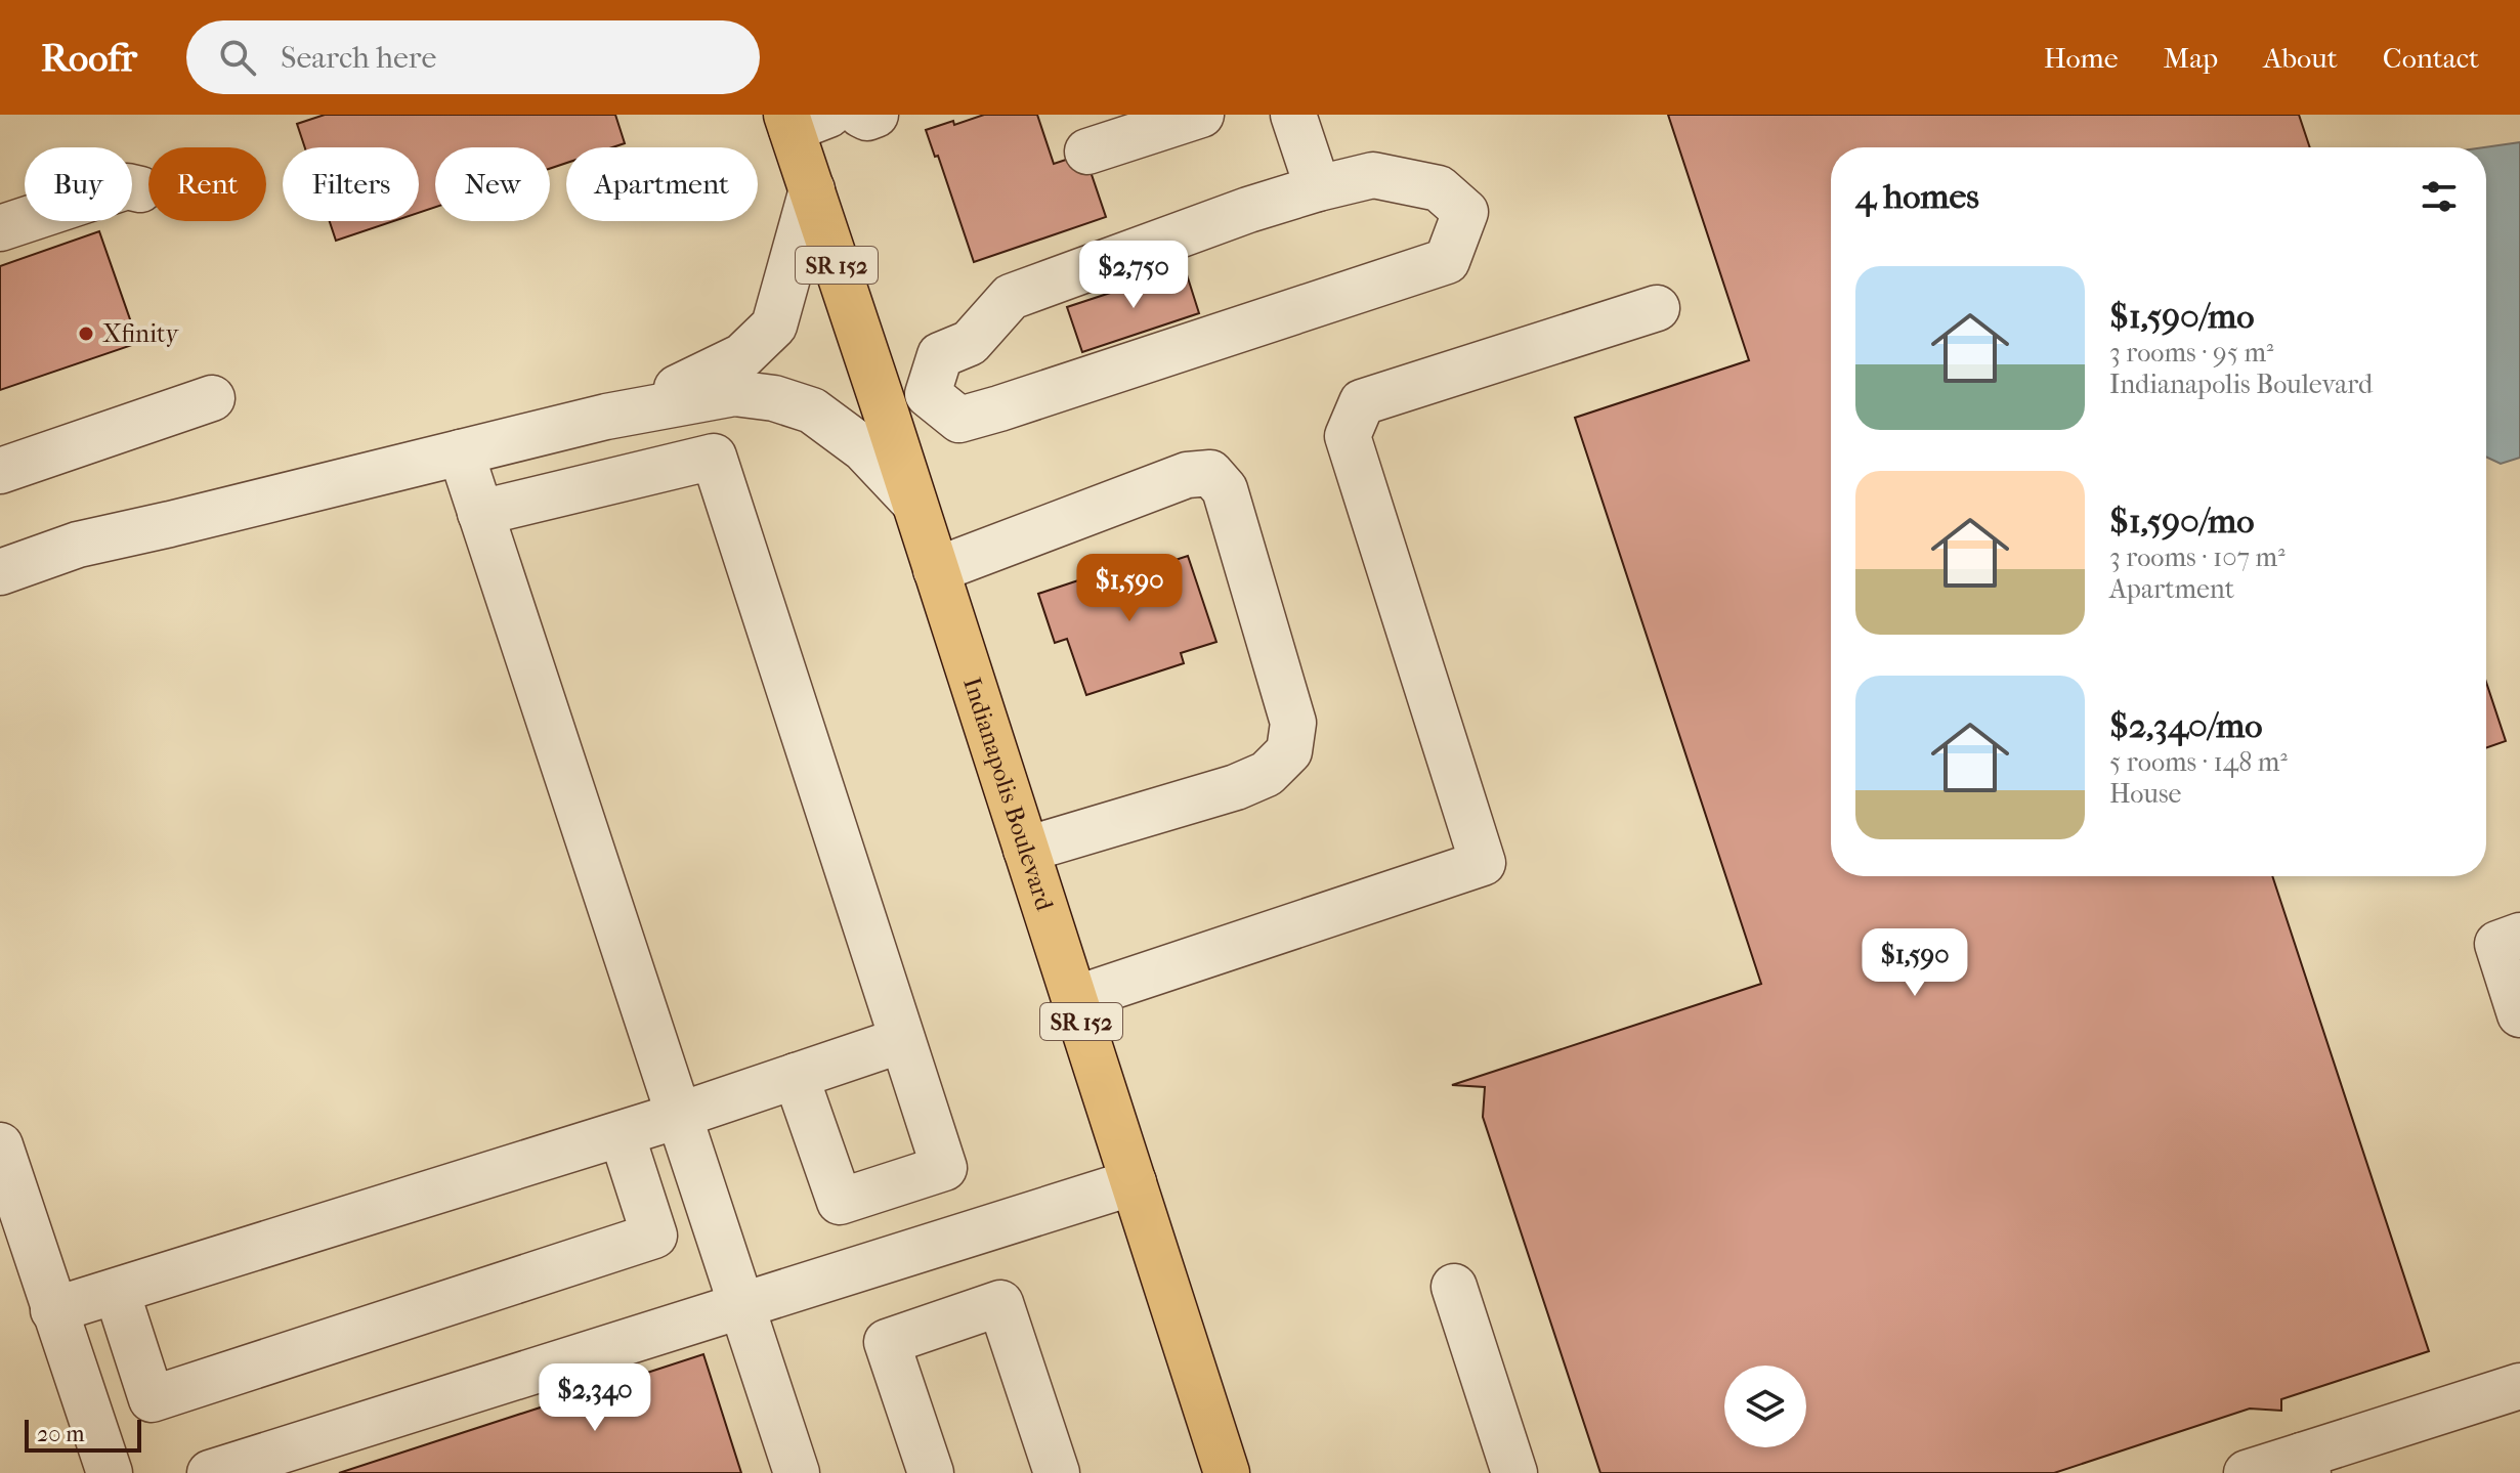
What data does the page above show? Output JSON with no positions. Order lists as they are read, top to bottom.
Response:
{
  "streets": {
    "main road": ["SR 152", "Indianapolis Boulevard"]
  },
  "places": ["Xfinity"],
  "scale_bar": "20 m",
  "page": {
    "header": "Roofr",
    "search": "Search here",
    "nav": [
      "Home",
      "Map",
      "About",
      "Contact"
    ],
    "chip": [
      "Buy",
      "Rent",
      "Filters",
      "New",
      "Apartment"
    ],
    "heading": "4 homes",
    "price": [
      "$2,750",
      "$1,590",
      "$1,590",
      "$2,340"
    ],
    "list": [
      {
        "name": "$1,590/mo",
        "note": "3 rooms · 95 m² · Indianapolis Boulevard"
      },
      {
        "name": "$1,590/mo",
        "note": "3 rooms · 107 m² · Apartment"
      },
      {
        "name": "$2,340/mo",
        "note": "5 rooms · 148 m² · House"
      }
    ],
    "scale": "20 m"
  }
}
